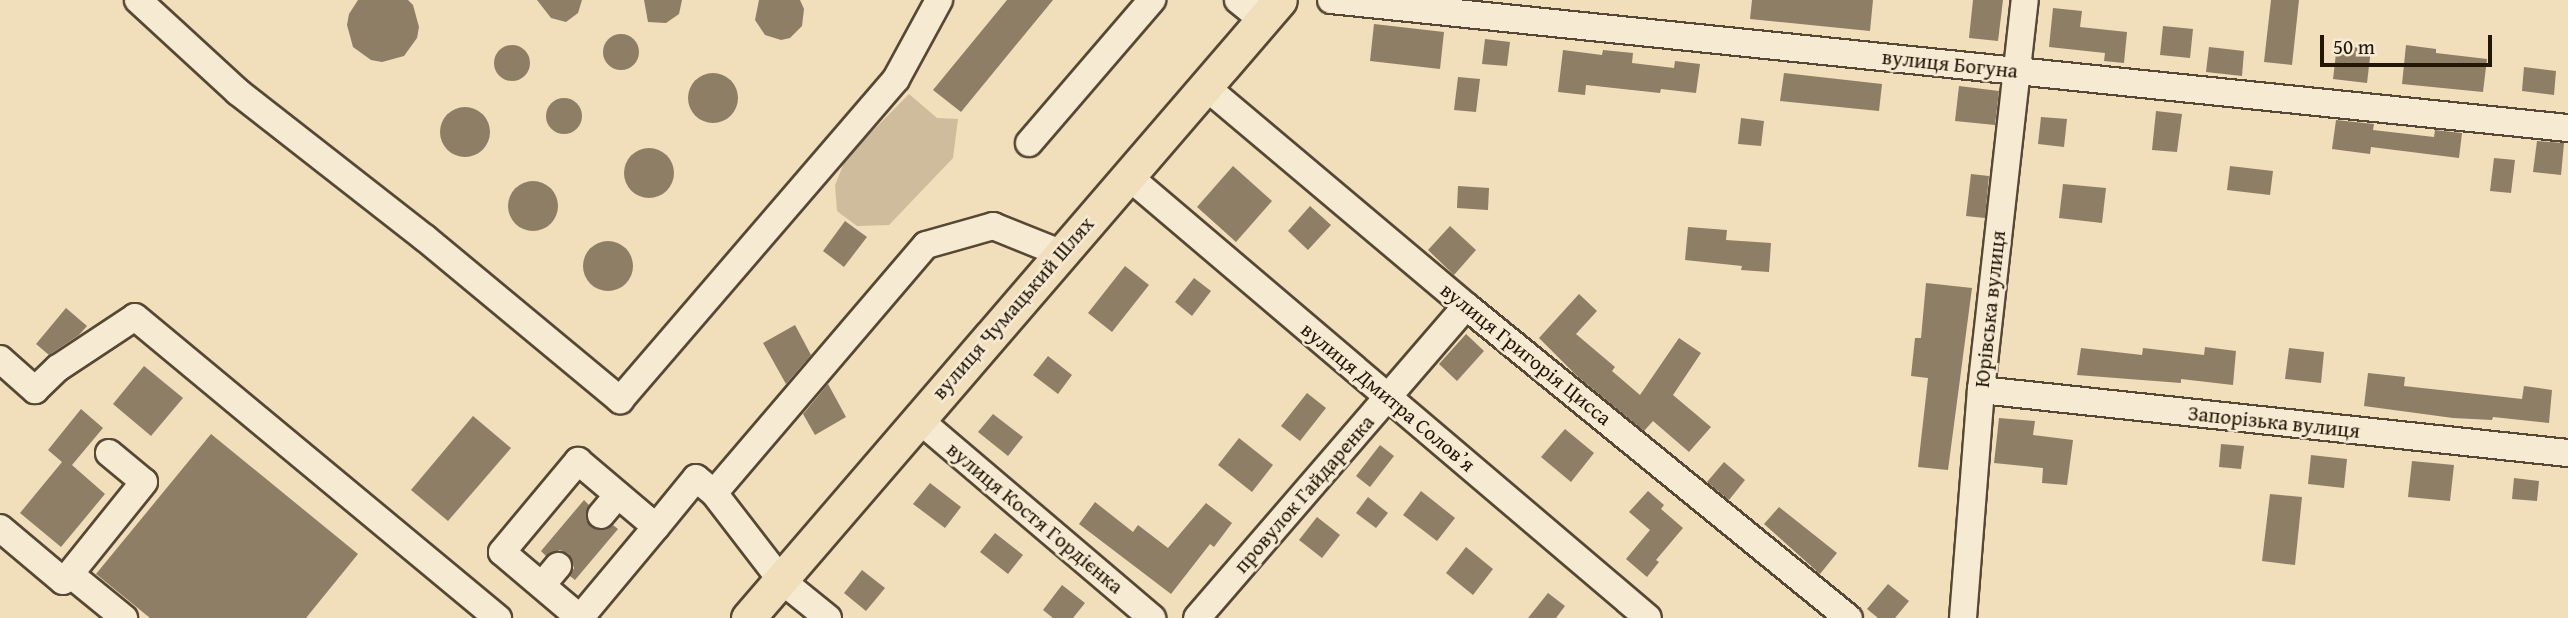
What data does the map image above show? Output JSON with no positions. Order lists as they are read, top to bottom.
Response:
{
  "streets": {
    "main road": ["вулиця Чумацький Шлях"],
    "street": [
      "вулиця Богуна",
      "Юрівська вулиця",
      "вулиця Григорія Цисса",
      "вулиця Дмитра Соловʼя",
      "Запорізька вулиця",
      "провулок Гайдаренка",
      "вулиця Костя Гордієнка"
    ]
  },
  "crossings": [
    ["вулиця Богуна", "Юрівська вулиця"],
    ["вулиця Чумацький Шлях", "вулиця Григорія Цисса"],
    ["вулиця Чумацький Шлях", "вулиця Дмитра Соловʼя"],
    ["вулиця Чумацький Шлях", "вулиця Костя Гордієнка"],
    ["Юрівська вулиця", "Запорізька вулиця"],
    ["вулиця Григорія Цисса", "провулок Гайдаренка"],
    ["вулиця Дмитра Соловʼя", "провулок Гайдаренка"]
  ],
  "scale_bar": "50 m"
}
